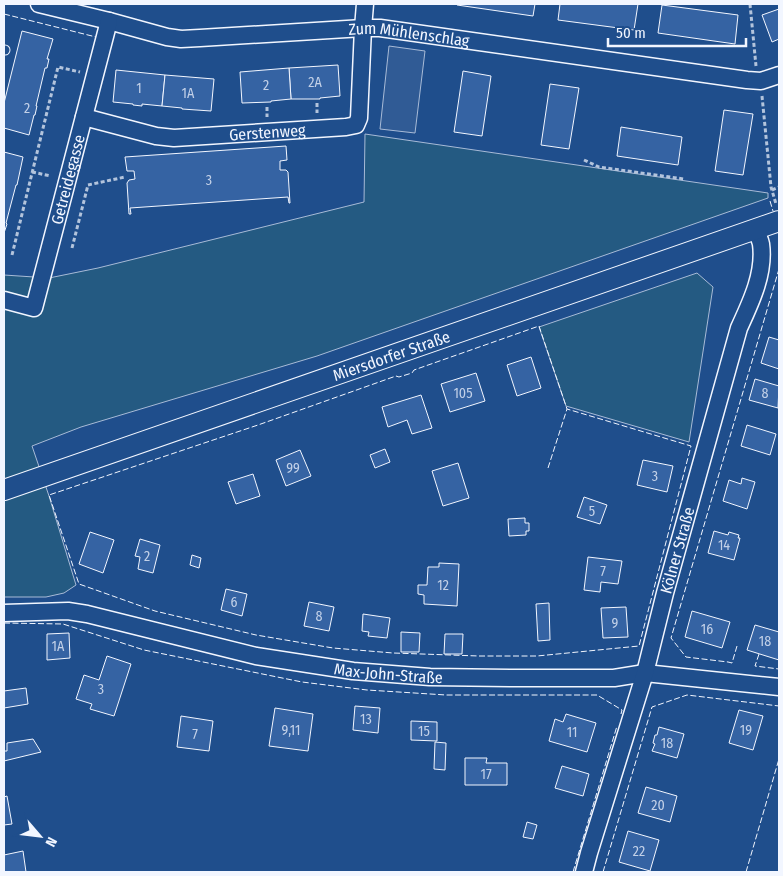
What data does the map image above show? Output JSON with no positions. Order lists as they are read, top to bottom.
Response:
{
  "streets": {
    "street": [
      "Zum Mühlenschlag",
      "Gerstenweg",
      "Getreidegasse",
      "Miersdorfer Straße",
      "Kölner Straße",
      "Max-John-Straße"
    ]
  },
  "crossings": [
    ["Zum Mühlenschlag", "Gerstenweg"],
    ["Zum Mühlenschlag", "Getreidegasse"],
    ["Gerstenweg", "Getreidegasse"],
    ["Miersdorfer Straße", "Kölner Straße"],
    ["Kölner Straße", "Max-John-Straße"]
  ],
  "house_numbers": [
    "2A",
    "2",
    "1",
    "1A",
    "2",
    "3",
    "105",
    "8",
    "99",
    "3",
    "5",
    "14",
    "2",
    "7",
    "12",
    "6",
    "8",
    "9",
    "16",
    "18",
    "1A",
    "3",
    "13",
    "9,11",
    "19",
    "15",
    "11",
    "7",
    "18",
    "17",
    "20",
    "22"
  ],
  "scale_bar": "50 m",
  "north": "bottom right"
}
